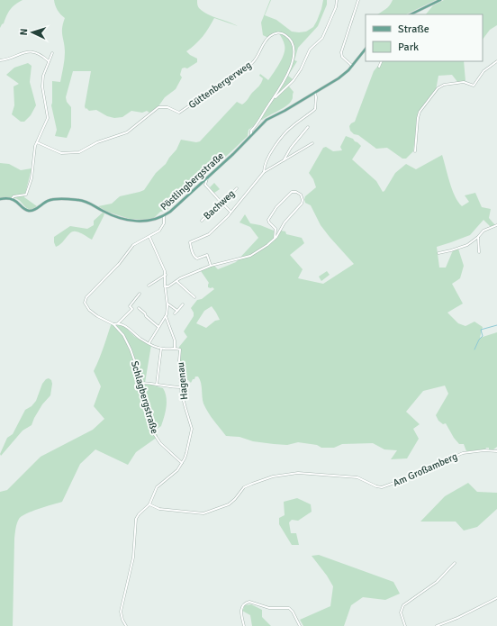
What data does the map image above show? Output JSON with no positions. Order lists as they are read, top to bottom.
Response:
{
  "streets": {
    "main road": ["Pöstlingbergstraße"],
    "street": [
      "Güttenbergerweg",
      "Bachweg",
      "Hagenau",
      "Schlagbergstraße",
      "Am Großamberg"
    ]
  },
  "crossings": [
    ["Güttenbergerweg", "Pöstlingbergstraße"],
    ["Pöstlingbergstraße", "Schlagbergstraße"],
    ["Hagenau", "Schlagbergstraße"]
  ],
  "legend": ["Straße", "Park"],
  "north": "left"
}
